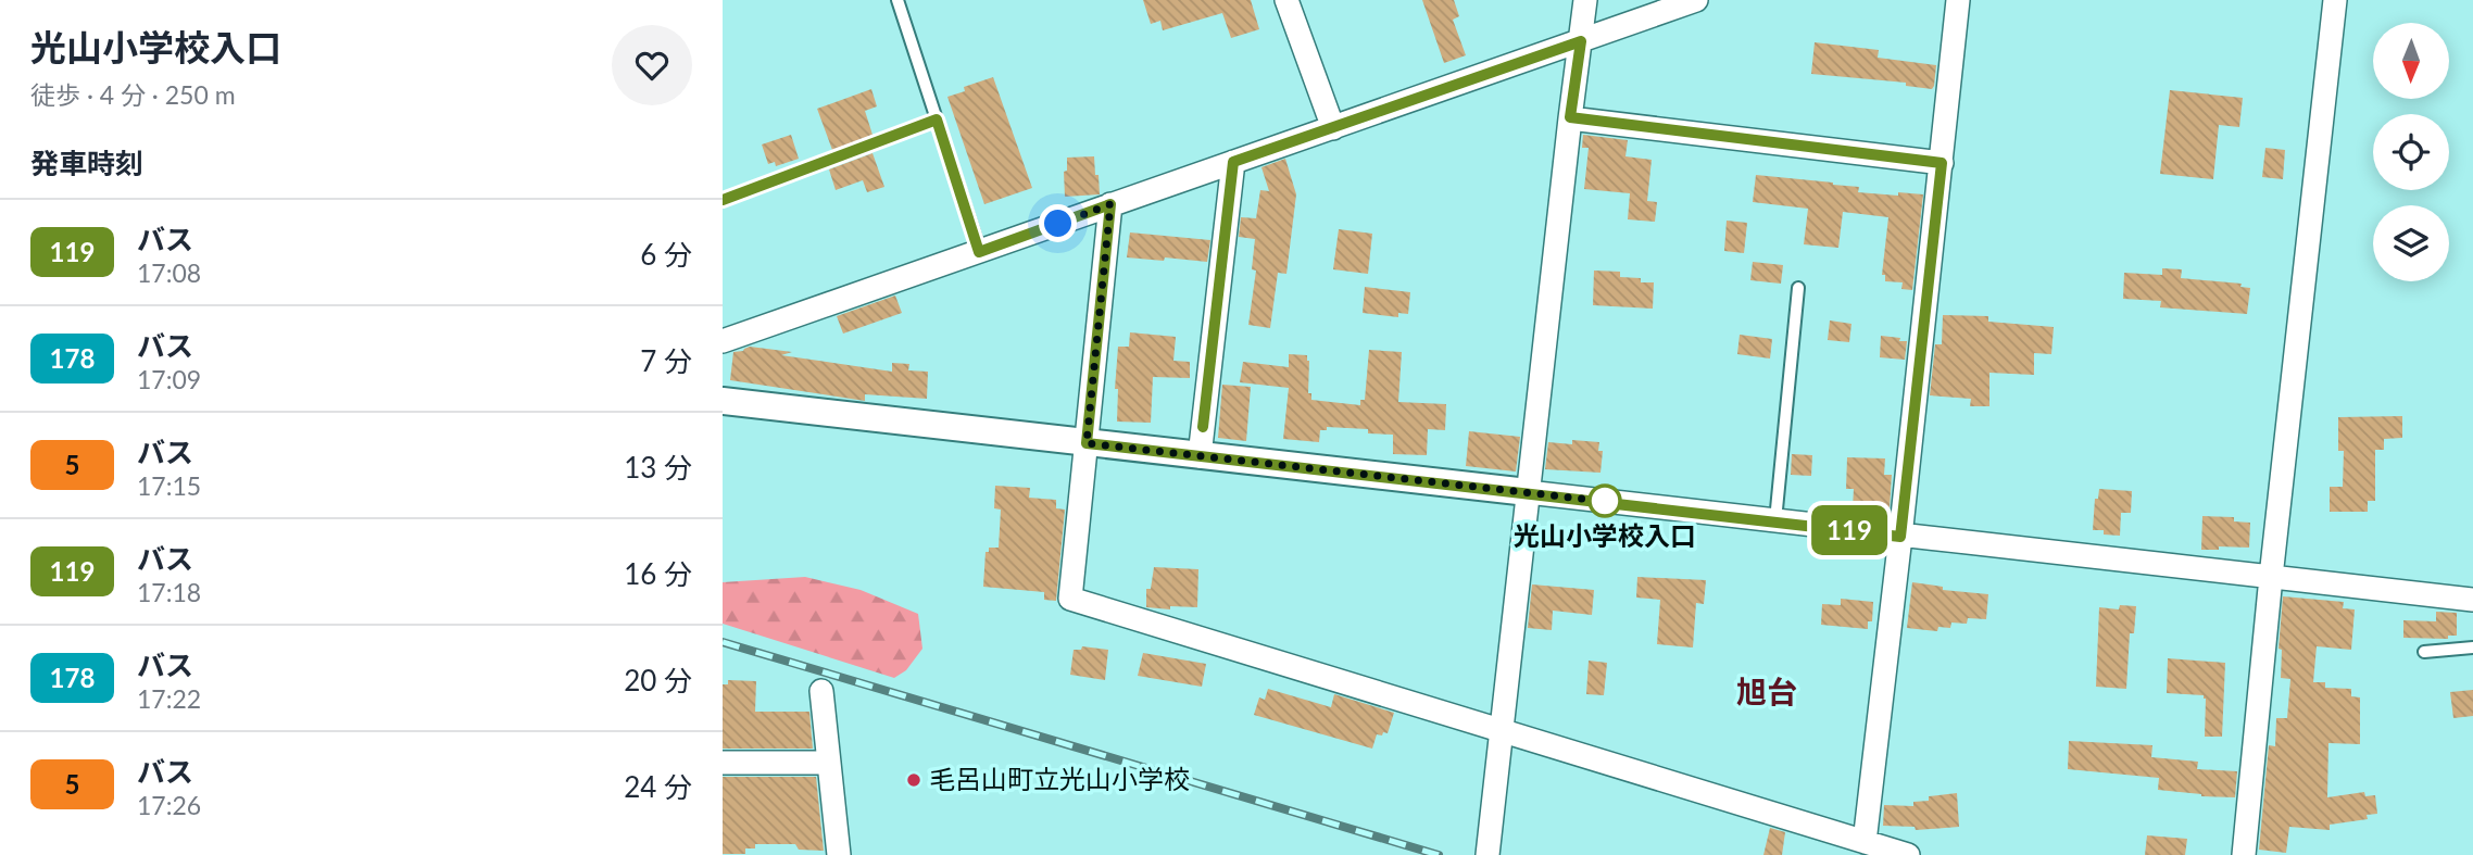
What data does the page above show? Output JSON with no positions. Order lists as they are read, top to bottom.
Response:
{
  "districts": ["旭台"],
  "places": ["光山小学校入口", "毛呂山町立光山小学校"],
  "lines": ["bus line 119"],
  "north": "bottom",
  "page": {
    "heading": [
      ["光山小学校入口", "徒歩 · 4 分 · 250 m"],
      "発車時刻"
    ],
    "on_map": "119",
    "list": [
      {
        "mark": "119",
        "name": "バス",
        "note": "17:08",
        "value": "6 分"
      },
      {
        "mark": "178",
        "name": "バス",
        "note": "17:09",
        "value": "7 分"
      },
      {
        "mark": "5",
        "name": "バス",
        "note": "17:15",
        "value": "13 分"
      },
      {
        "mark": "119",
        "name": "バス",
        "note": "17:18",
        "value": "16 分"
      },
      {
        "mark": "178",
        "name": "バス",
        "note": "17:22",
        "value": "20 分"
      },
      {
        "mark": "5",
        "name": "バス",
        "note": "17:26",
        "value": "24 分"
      }
    ]
  }
}
